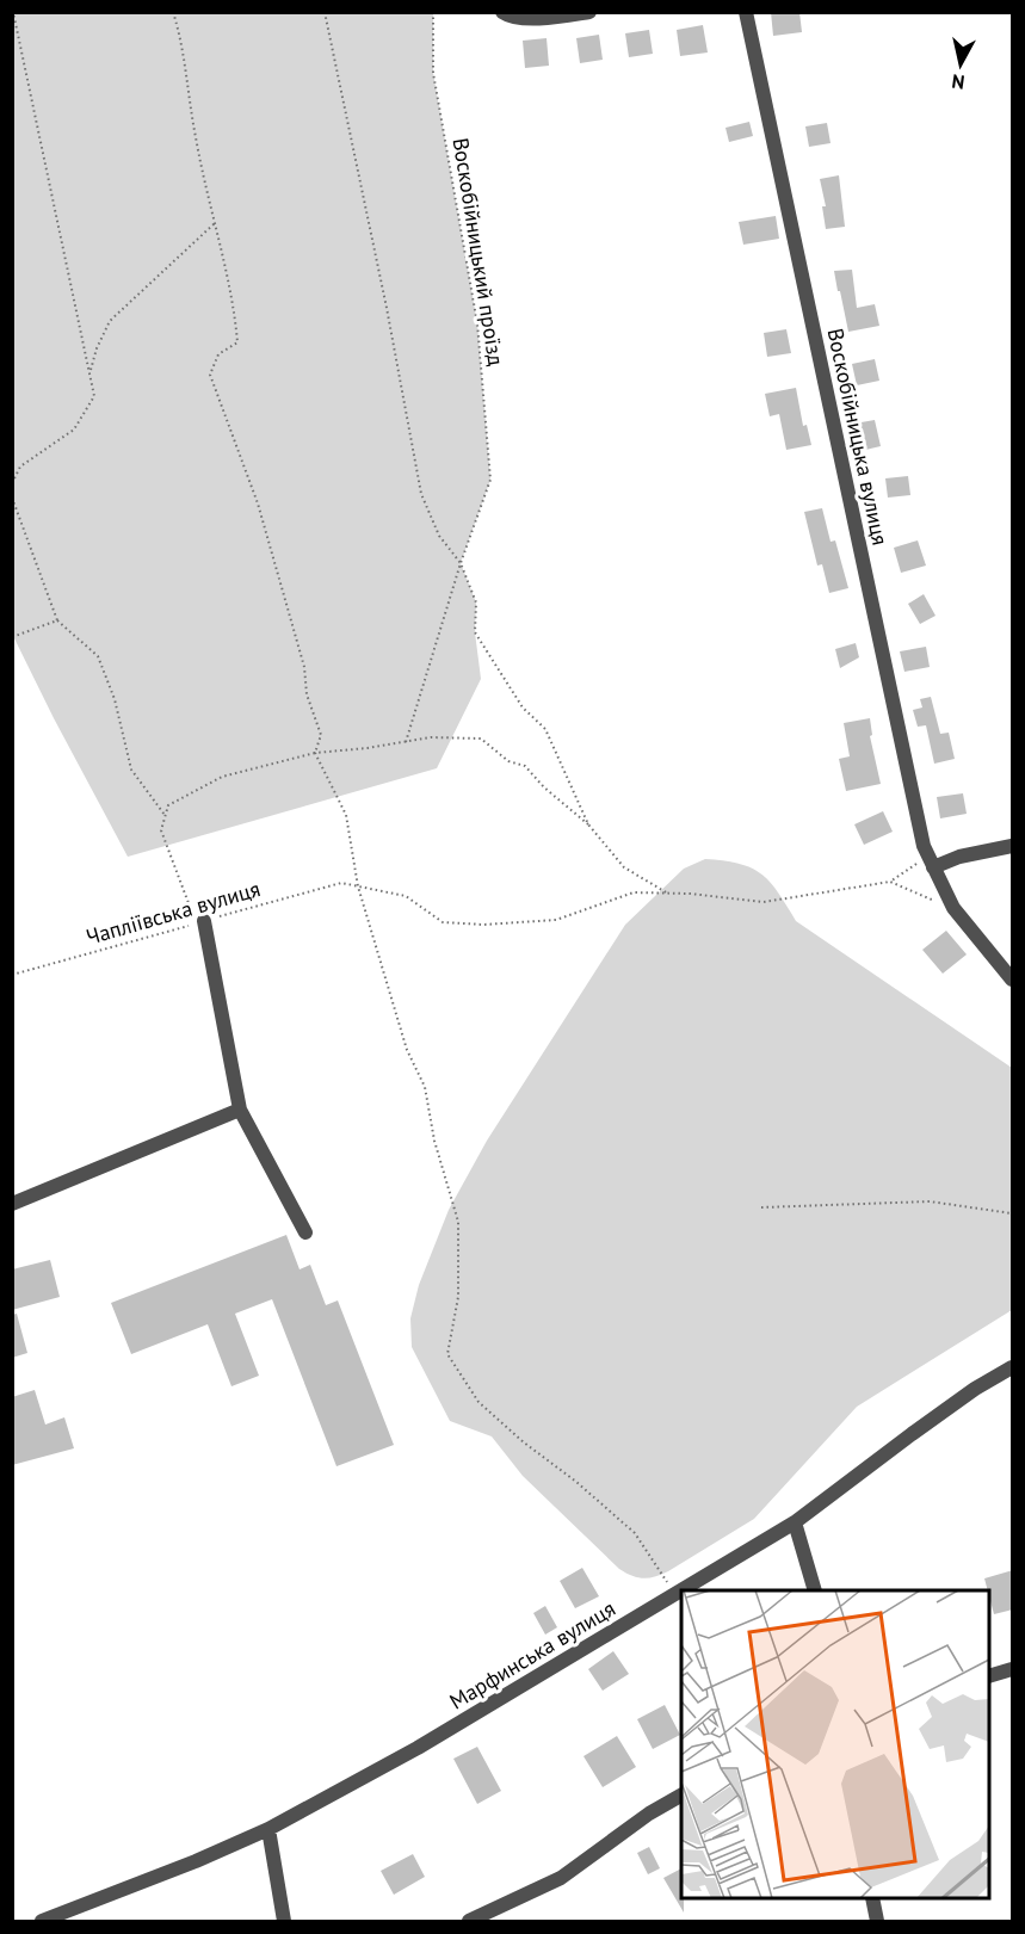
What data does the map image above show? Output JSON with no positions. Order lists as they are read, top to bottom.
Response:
{
  "streets": {
    "street": ["Воскобійницька вулиця", "Марфинська вулиця"],
    "path": ["Воскобійницький проїзд", "Чапліївська вулиця"]
  },
  "north": "bottom"
}
